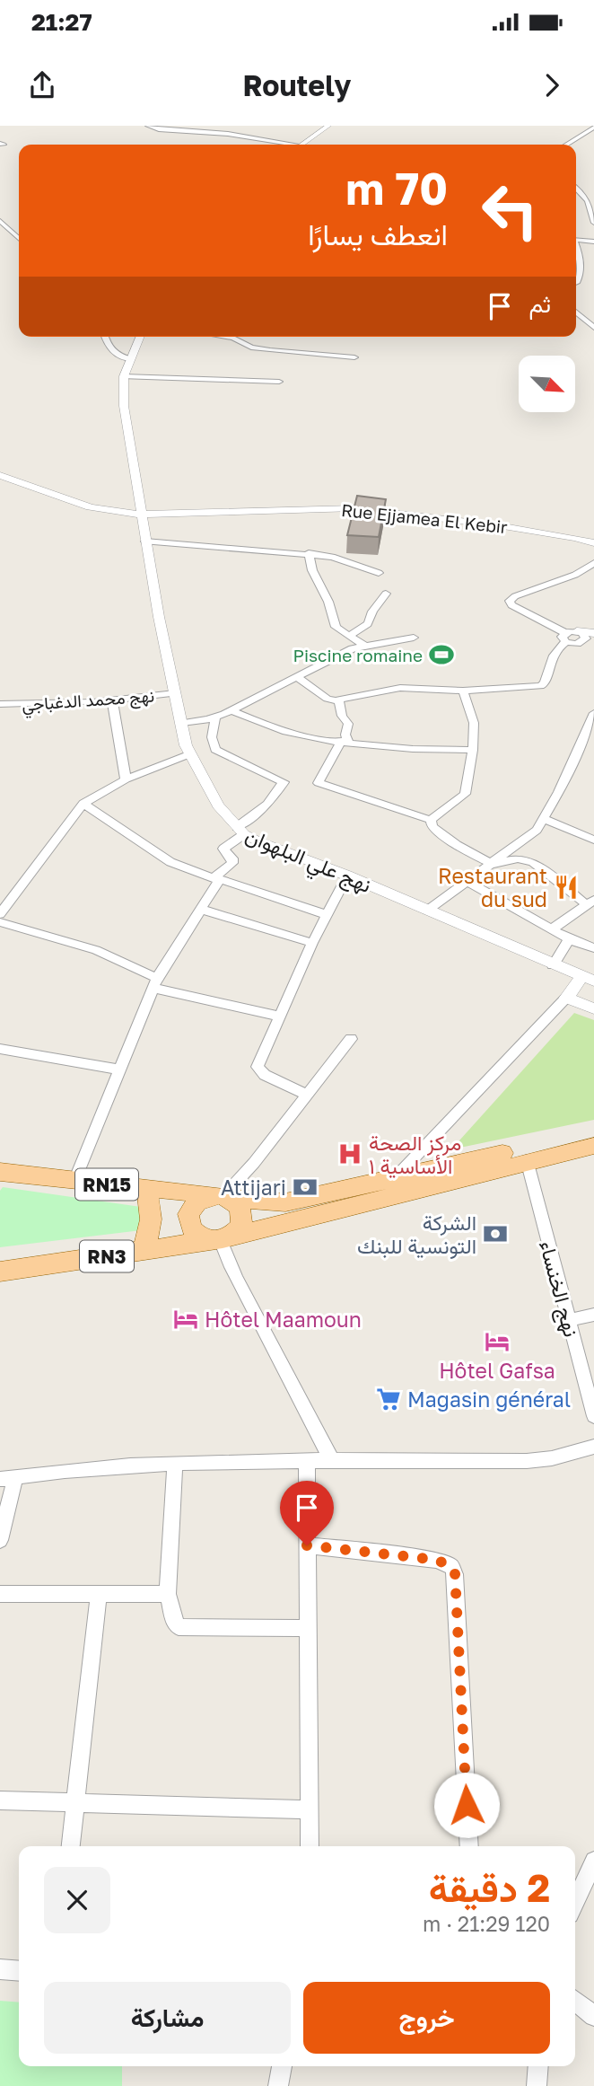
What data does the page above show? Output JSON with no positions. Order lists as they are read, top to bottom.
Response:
{
  "streets": {
    "main road": ["RN15", "RN3"],
    "street": [
      "Rue Ejjamea El Kebir",
      "نهج محمد الدغباجي",
      "نهج علي البلهوان",
      "نهج الخنساء"
    ]
  },
  "crossings": [
    ["Rue Ejjamea El Kebir", "نهج علي البلهوان"],
    ["نهج محمد الدغباجي", "نهج علي البلهوان"],
    ["RN15", "RN3"]
  ],
  "places": {
    "sports": ["Piscine romaine"],
    "restaurant": ["Restaurant du sud"],
    "hospital": ["مركز الصحة الأساسية ١"],
    "bank": ["Attijari", "الشركة التونسية للبنك"],
    "hotel": ["Hôtel Maamoun", "Hôtel Gafsa"],
    "supermarket": ["Magasin général"]
  },
  "north": "bottom right",
  "page": {
    "status": "21:27",
    "header": "Routely",
    "turn": ["70 m", "انعطف يسارًا"],
    "then": "ثم",
    "heading": ["2 دقيقة", "120 m · 21:29"],
    "buttons": ["خروج", "مشاركة"]
  }
}
